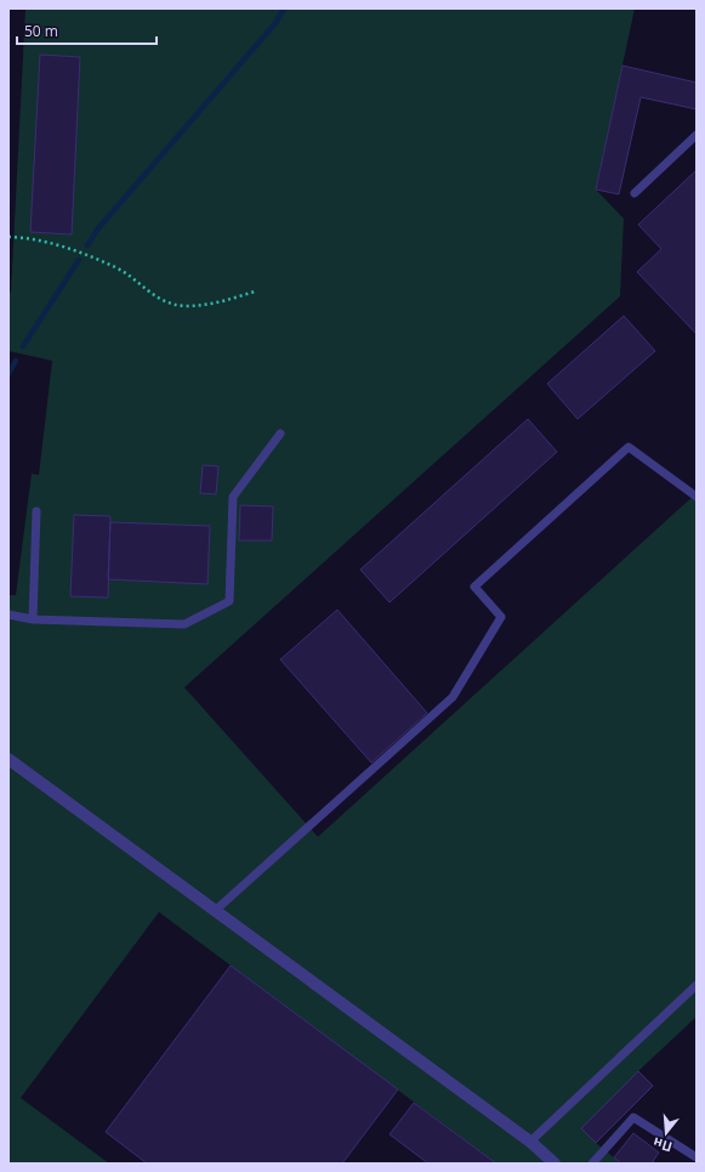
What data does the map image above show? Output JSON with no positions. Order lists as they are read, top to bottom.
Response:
{
  "scale_bar": "50 m",
  "north": "bottom"
}
